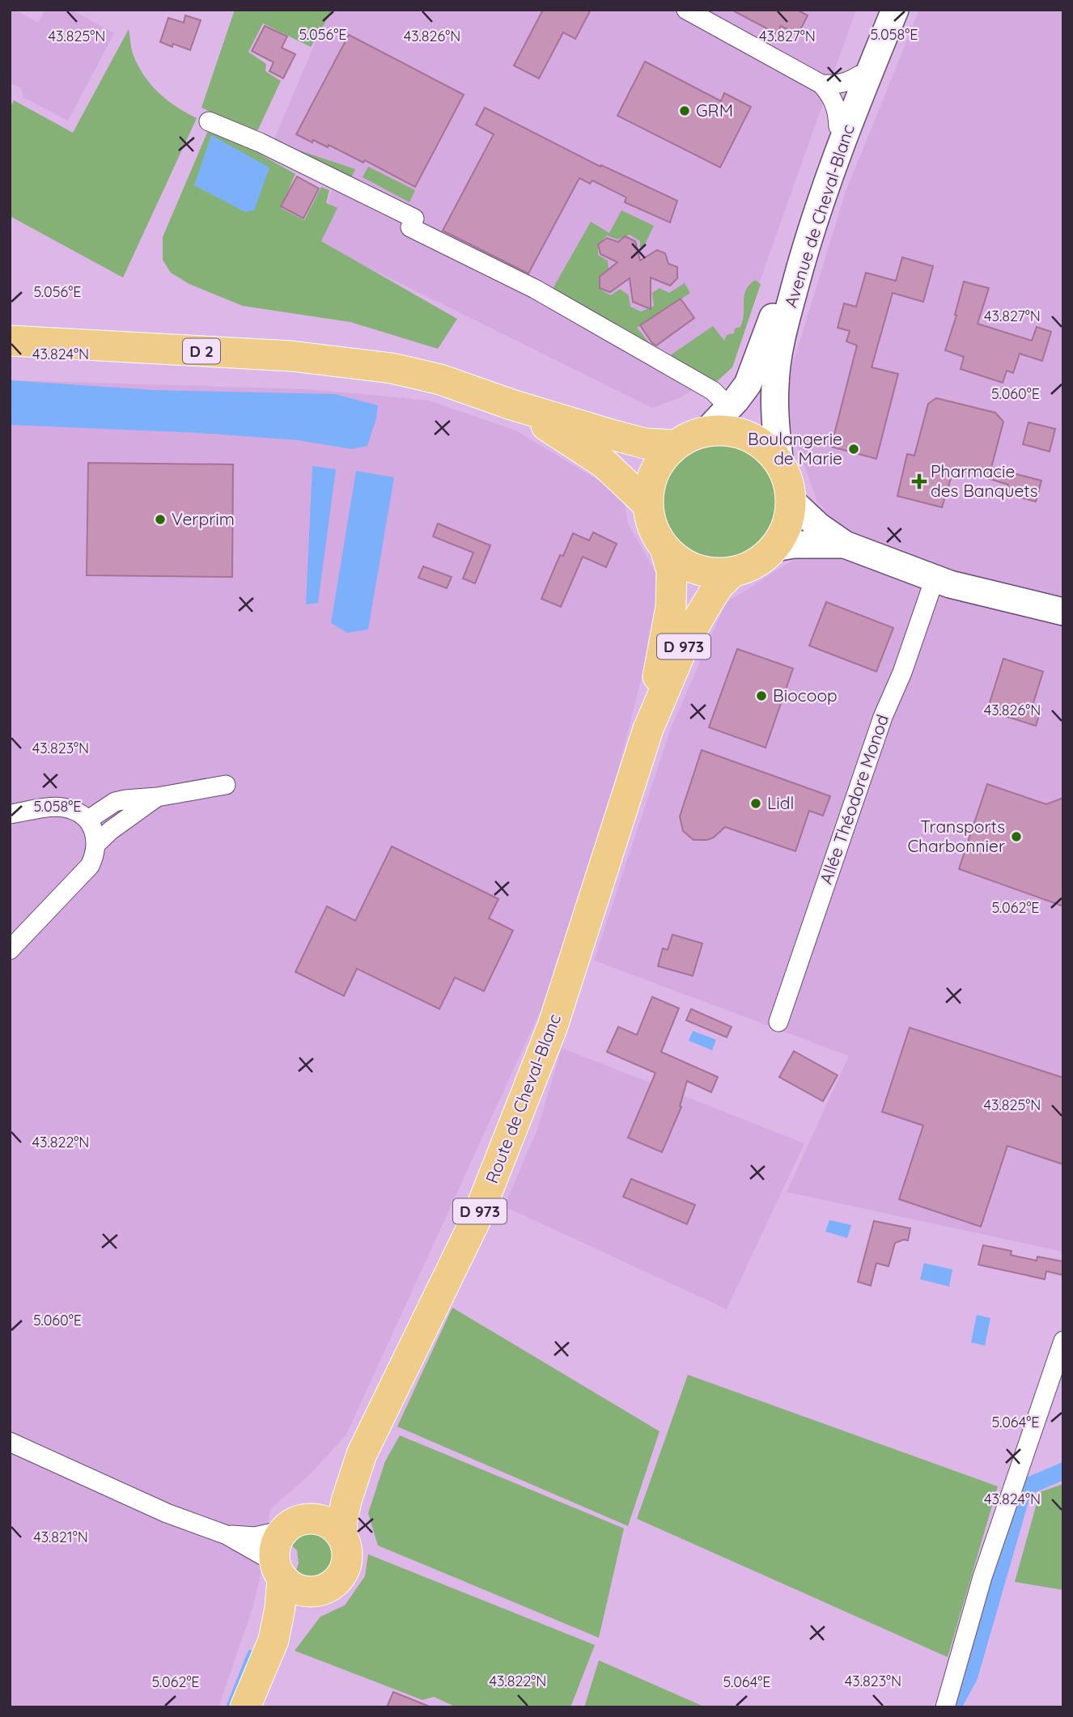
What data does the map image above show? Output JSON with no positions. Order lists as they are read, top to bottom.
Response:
{
  "streets": {
    "main road": [
      "Avenue de Cheval-Blanc",
      "D 2",
      "D 973",
      "Route de Cheval-Blanc"
    ],
    "street": ["Allée Théodore Monod"]
  },
  "crossings": [
    ["Avenue de Cheval-Blanc", "D 2"],
    ["Avenue de Cheval-Blanc", "D 973"],
    ["D 2", "D 973"],
    ["D 973", "Route de Cheval-Blanc"]
  ],
  "places": {
    "other": [
      "GRM",
      "Boulangerie de Marie",
      "Verprim",
      "Biocoop",
      "Lidl",
      "Transports Charbonnier"
    ],
    "health": ["Pharmacie des Banquets"]
  },
  "coordinates": [
    "5.058°E",
    "5.056°E",
    "43.825°N",
    "43.826°N",
    "43.827°N",
    "43.824°N",
    "5.060°E",
    "43.823°N",
    "5.062°E",
    "43.822°N",
    "5.064°E",
    "43.821°N"
  ]
}
